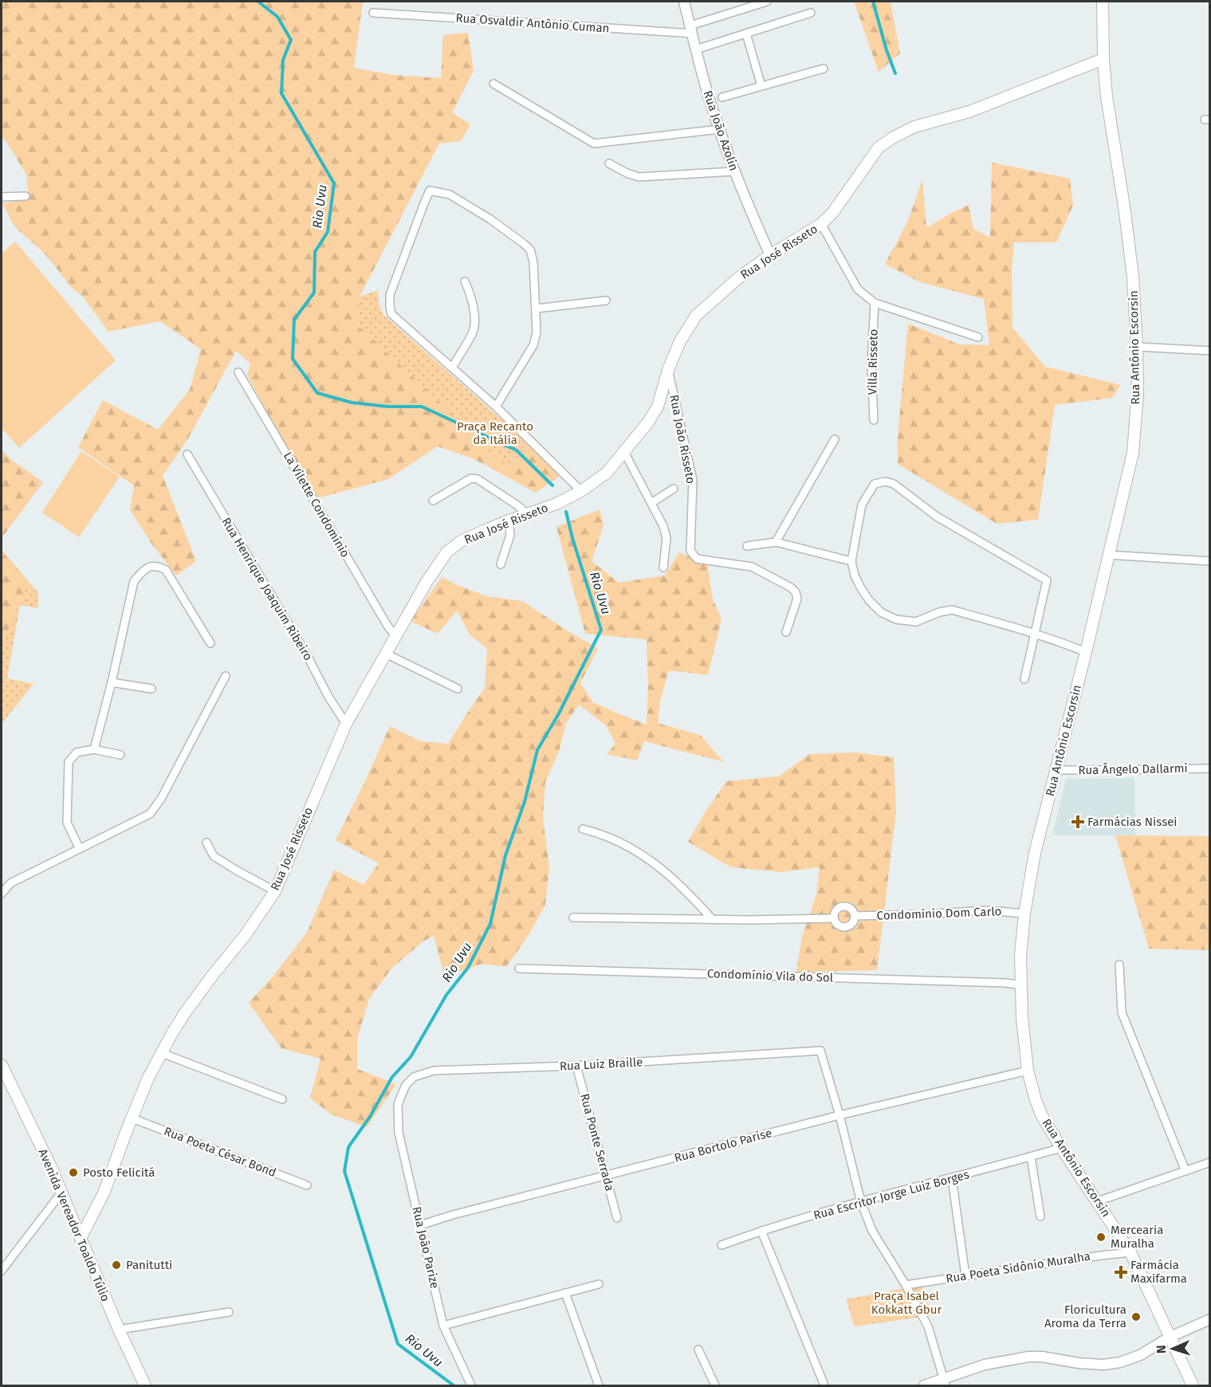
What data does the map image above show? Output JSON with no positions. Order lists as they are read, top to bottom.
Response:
{
  "streets": {
    "main road": ["Rua José Risseto", "Rua Antônio Escorsin", "Avenida Vereador Toaldo Túlio"],
    "street": [
      "Rua Osvaldir Antônio Cuman",
      "Rua João Azolin",
      "Villa Risseto",
      "Rua João Risseto",
      "La Vilette Condomínio",
      "Rua Henrique Joaquim Ribeiro",
      "Rua Ângelo Dallarmi",
      "Condomínio Dom Carlo",
      "Condomínio Vila do Sol",
      "Rua Luiz Braille",
      "Rua Ponte Serrada",
      "Rua Bortolo Parise",
      "Rua Poeta César Bond",
      "Rua Escritor Jorge Luiz Borges",
      "Rua João Parize",
      "Rua Poeta Sidônio Muralha"
    ]
  },
  "crossings": [
    ["Rua Osvaldir Antônio Cuman", "Rua João Azolin"],
    ["Rua João Azolin", "Rua José Risseto"],
    ["Rua José Risseto", "Rua Antônio Escorsin"],
    ["Rua José Risseto", "Rua João Risseto"],
    ["Rua José Risseto", "La Vilette Condomínio"],
    ["Rua José Risseto", "Rua Henrique Joaquim Ribeiro"],
    ["Rua José Risseto", "Rua Poeta César Bond"],
    ["Rua José Risseto", "Avenida Vereador Toaldo Túlio"],
    ["Rua Antônio Escorsin", "Rua Ângelo Dallarmi"],
    ["Rua Antônio Escorsin", "Condomínio Dom Carlo"],
    ["Rua Antônio Escorsin", "Condomínio Vila do Sol"],
    ["Rua Antônio Escorsin", "Rua Bortolo Parise"],
    ["Rua Antônio Escorsin", "Rua Escritor Jorge Luiz Borges"],
    ["Rua Antônio Escorsin", "Rua Poeta Sidônio Muralha"],
    ["Rua Luiz Braille", "Rua Ponte Serrada"],
    ["Rua Luiz Braille", "Rua Bortolo Parise"],
    ["Rua Luiz Braille", "Rua João Parize"],
    ["Rua Ponte Serrada", "Rua Bortolo Parise"],
    ["Rua Bortolo Parise", "Rua João Parize"]
  ],
  "water": ["Rio Uvu"],
  "parks": ["Praça Recanto da Itália", "Praça Isabel Kokkatt Gbur"],
  "places": {
    "health": ["Farmácias Nissei", "Farmácia Maxifarma"],
    "other": [
      "Posto Felicitá",
      "Mercearia Muralha",
      "Panitutti",
      "Floricultura Aroma da Terra"
    ]
  },
  "north": "left"
}
